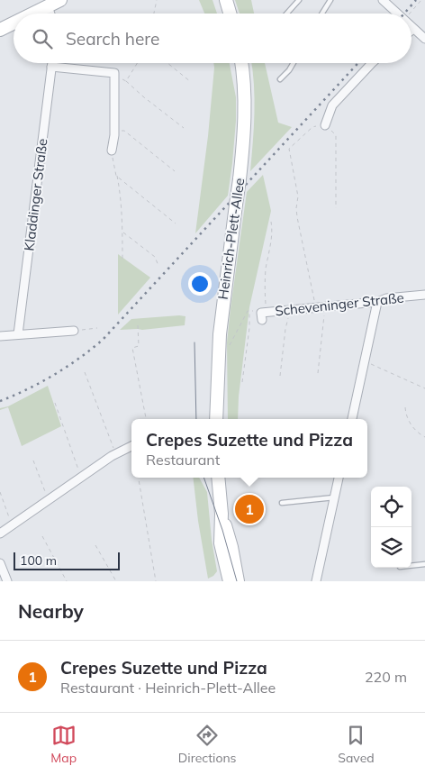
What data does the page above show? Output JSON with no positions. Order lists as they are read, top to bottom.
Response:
{
  "streets": {
    "main road": ["Heinrich-Plett-Allee"],
    "street": ["Kladdinger Straße", "Scheveninger Straße"]
  },
  "scale_bar": "100 m",
  "page": {
    "search": "Search here",
    "popup": ["Crepes Suzette und Pizza", "Restaurant"],
    "pins": "1",
    "scale": "100 m",
    "heading": "Nearby",
    "list": [
      {
        "mark": "1",
        "name": "Crepes Suzette und Pizza",
        "note": "Restaurant · Heinrich-Plett-Allee",
        "value": "220 m"
      }
    ],
    "nav": ["Map", "Directions", "Saved"]
  }
}
